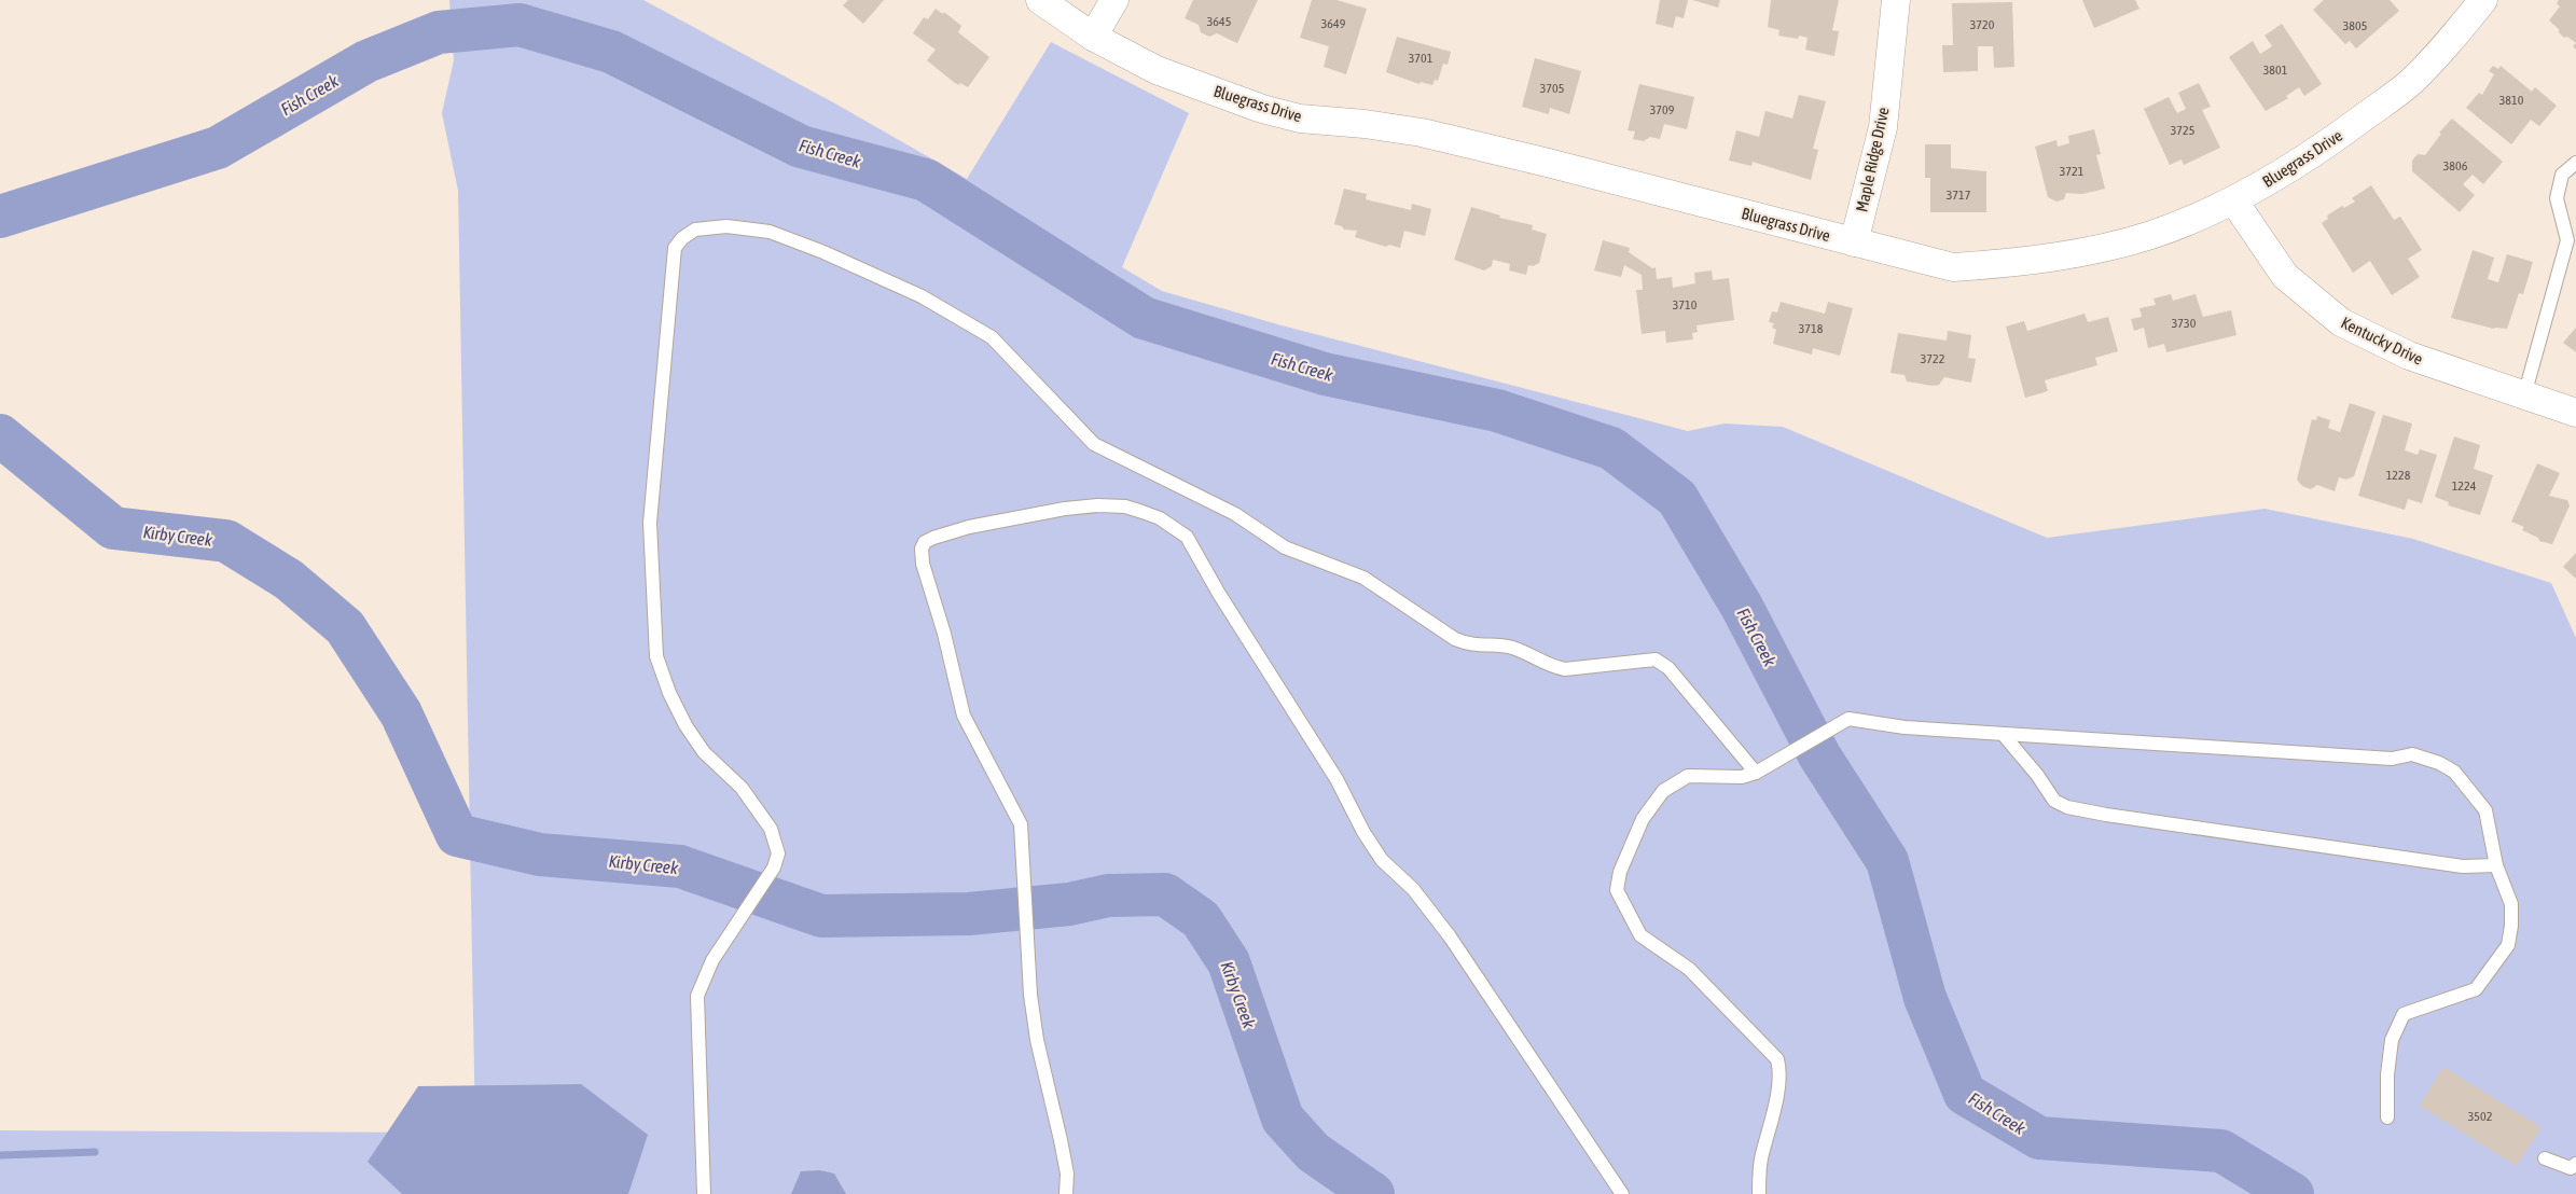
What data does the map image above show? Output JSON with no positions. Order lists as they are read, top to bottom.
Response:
{
  "streets": {
    "street": ["Bluegrass Drive", "Maple Ridge Drive", "Kentucky Drive"]
  },
  "crossings": [
    ["Bluegrass Drive", "Maple Ridge Drive"],
    ["Bluegrass Drive", "Kentucky Drive"]
  ],
  "water": ["Fish Creek", "Kirby Creek"],
  "house_numbers": [
    "3645",
    "3649",
    "3720",
    "3805",
    "3701",
    "3801",
    "3705",
    "3810",
    "3709",
    "3725",
    "3806",
    "3721",
    "3717",
    "3710",
    "3730",
    "3718",
    "3722",
    "1228",
    "1224",
    "3502"
  ]
}
